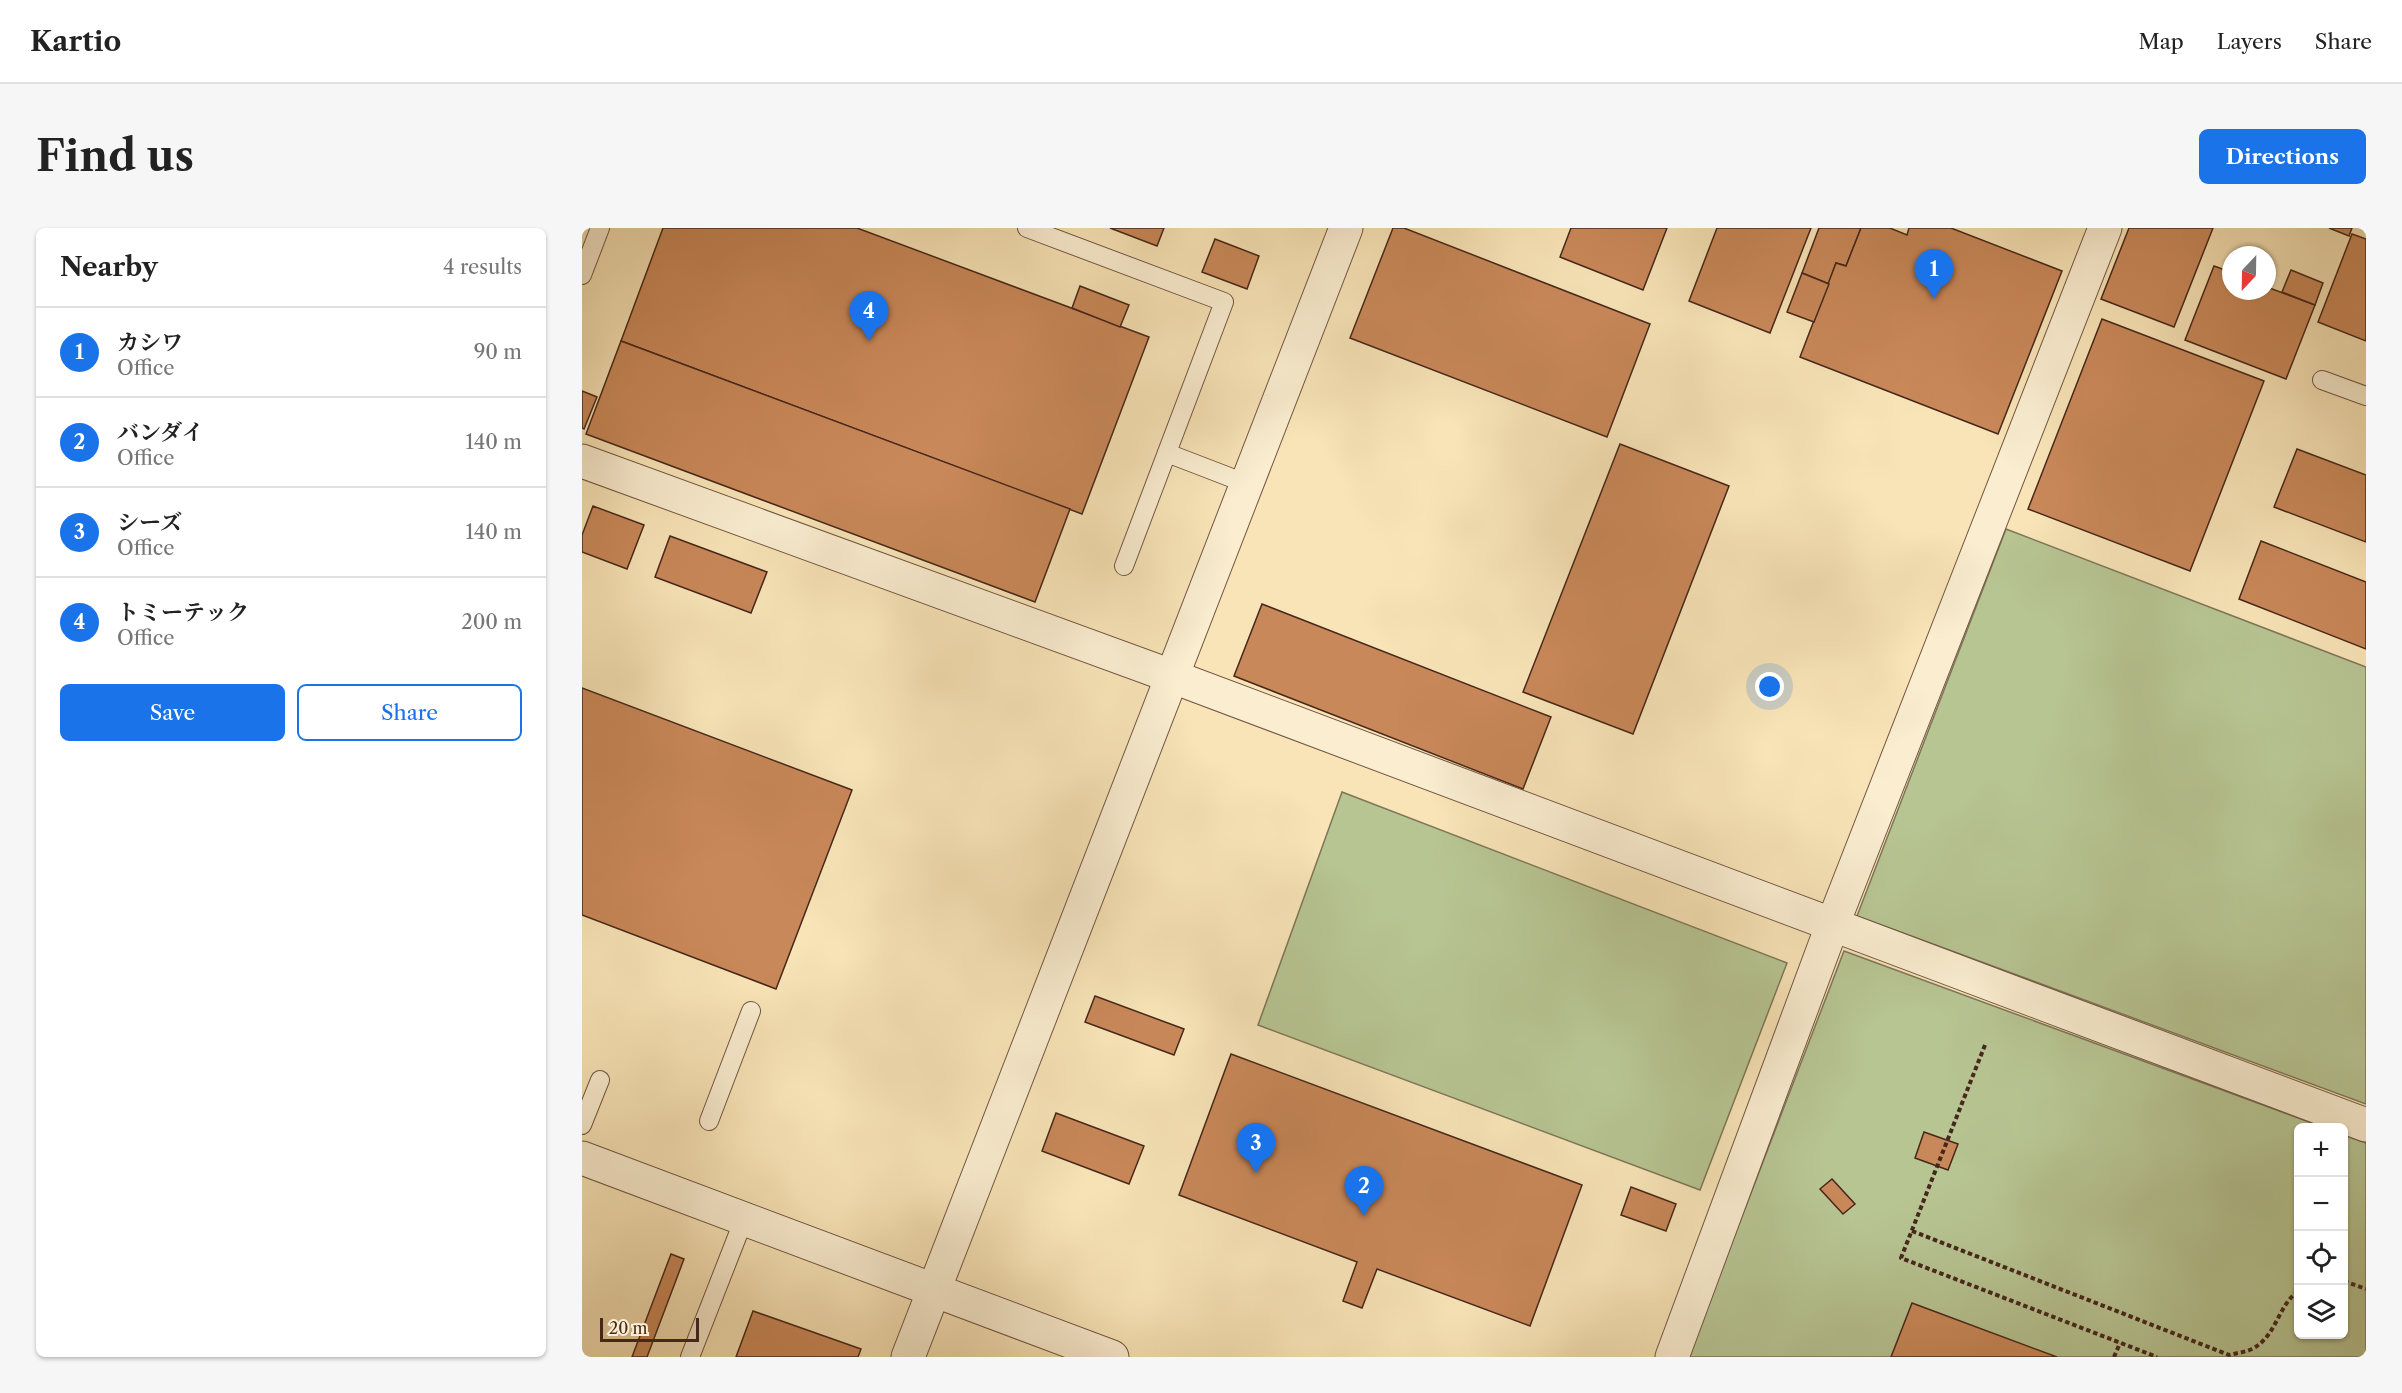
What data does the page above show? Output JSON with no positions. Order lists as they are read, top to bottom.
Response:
{
  "scale_bar": "20 m",
  "north": "bottom",
  "page": {
    "header": "Kartio",
    "nav": ["Map", "Layers", "Share"],
    "buttons": [
      "Directions",
      ["Save", "Share"]
    ],
    "title": "Find us",
    "heading": ["Nearby", "4 results"],
    "pins": [
      "1",
      "4",
      "3",
      "2"
    ],
    "list": [
      {
        "mark": "1",
        "name": "カシワ",
        "note": "Office",
        "value": "90 m"
      },
      {
        "mark": "2",
        "name": "バンダイ",
        "note": "Office",
        "value": "140 m"
      },
      {
        "mark": "3",
        "name": "シーズ",
        "note": "Office",
        "value": "140 m"
      },
      {
        "mark": "4",
        "name": "トミーテック",
        "note": "Office",
        "value": "200 m"
      }
    ],
    "map_buttons": ["+", "−"],
    "scale": "20 m"
  }
}
